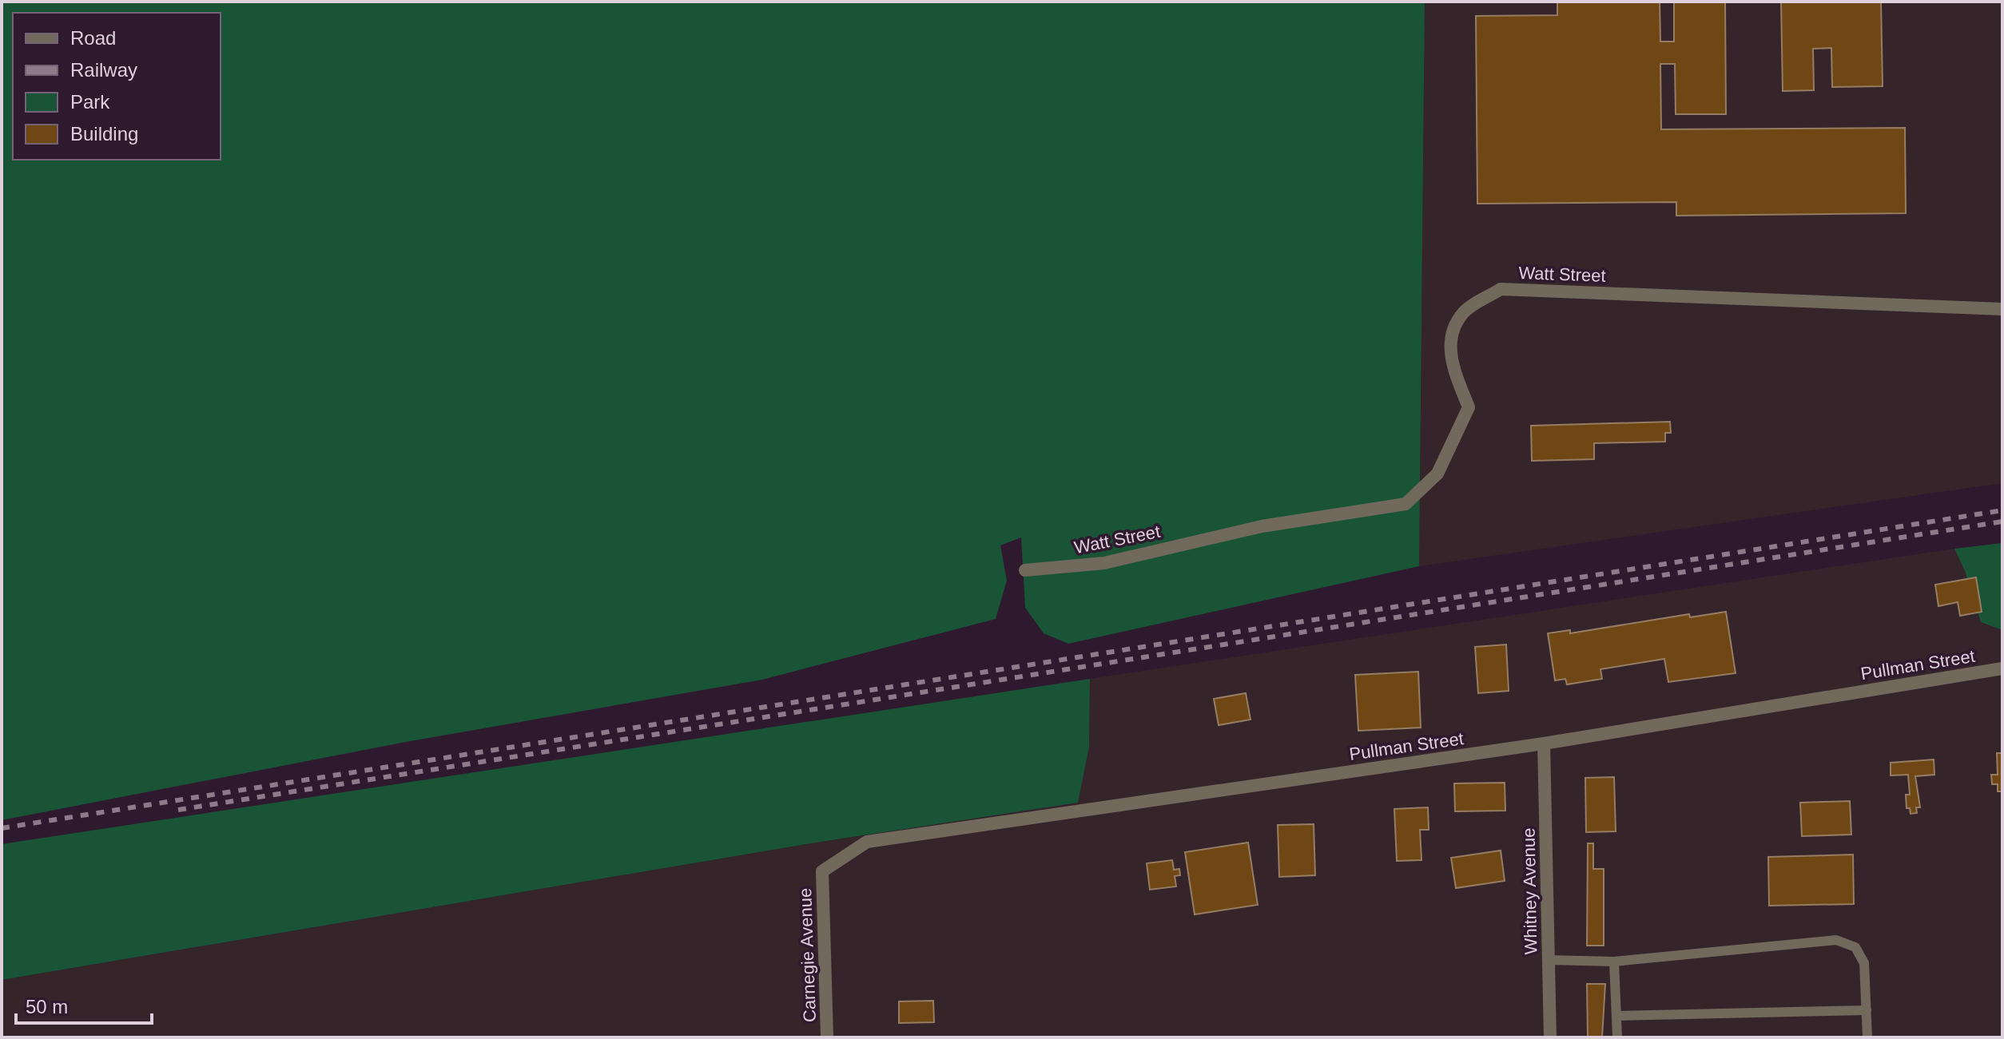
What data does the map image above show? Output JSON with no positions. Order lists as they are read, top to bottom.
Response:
{
  "streets": {
    "street": [
      "Watt Street",
      "Pullman Street",
      "Whitney Avenue",
      "Carnegie Avenue"
    ]
  },
  "crossings": [
    ["Pullman Street", "Whitney Avenue"],
    ["Pullman Street", "Carnegie Avenue"]
  ],
  "legend": [
    "Road",
    "Railway",
    "Park",
    "Building"
  ],
  "scale_bar": "50 m"
}
